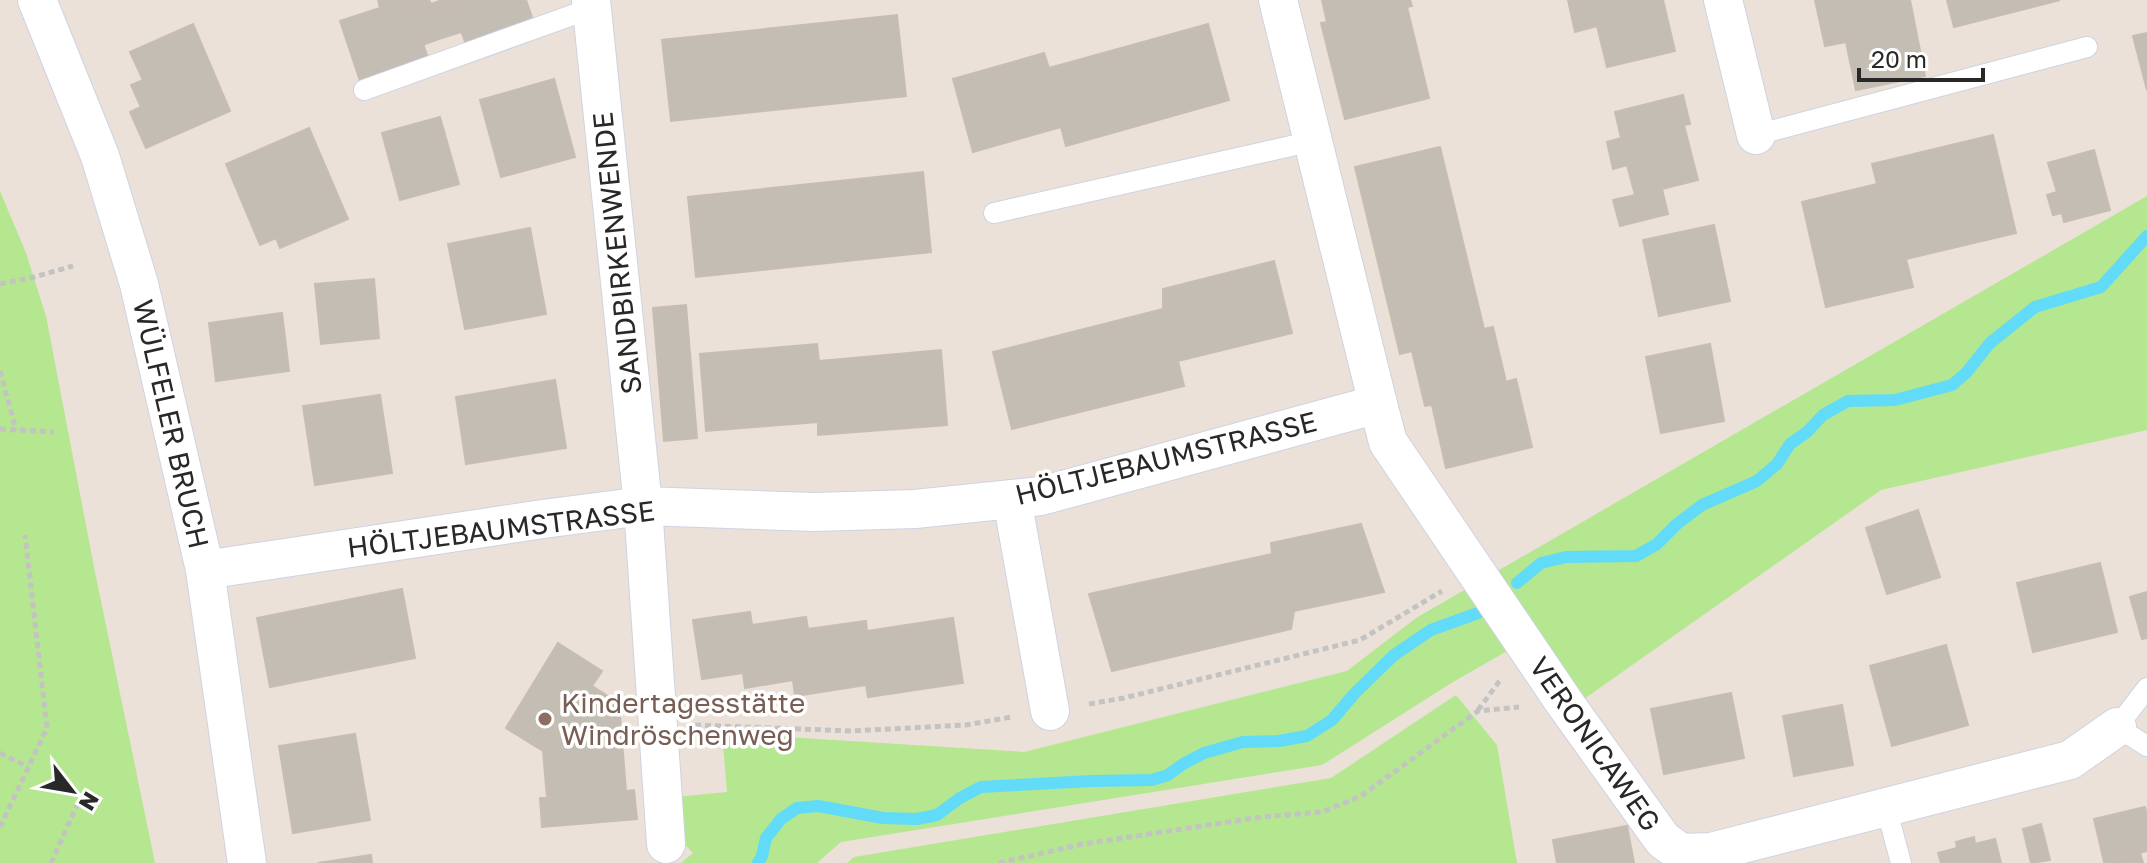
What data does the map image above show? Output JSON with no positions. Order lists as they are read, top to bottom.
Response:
{
  "streets": {
    "street": [
      "SANDBIRKENWENDE",
      "WÜLFELER BRUCH",
      "HÖLTJEBAUMSTRASSE",
      "VERONICAWEG"
    ]
  },
  "crossings": [
    ["SANDBIRKENWENDE", "HÖLTJEBAUMSTRASSE"],
    ["WÜLFELER BRUCH", "HÖLTJEBAUMSTRASSE"],
    ["HÖLTJEBAUMSTRASSE", "VERONICAWEG"]
  ],
  "places": ["Kindertagesstätte Windröschenweg"],
  "scale_bar": "20 m",
  "north": "bottom right"
}
